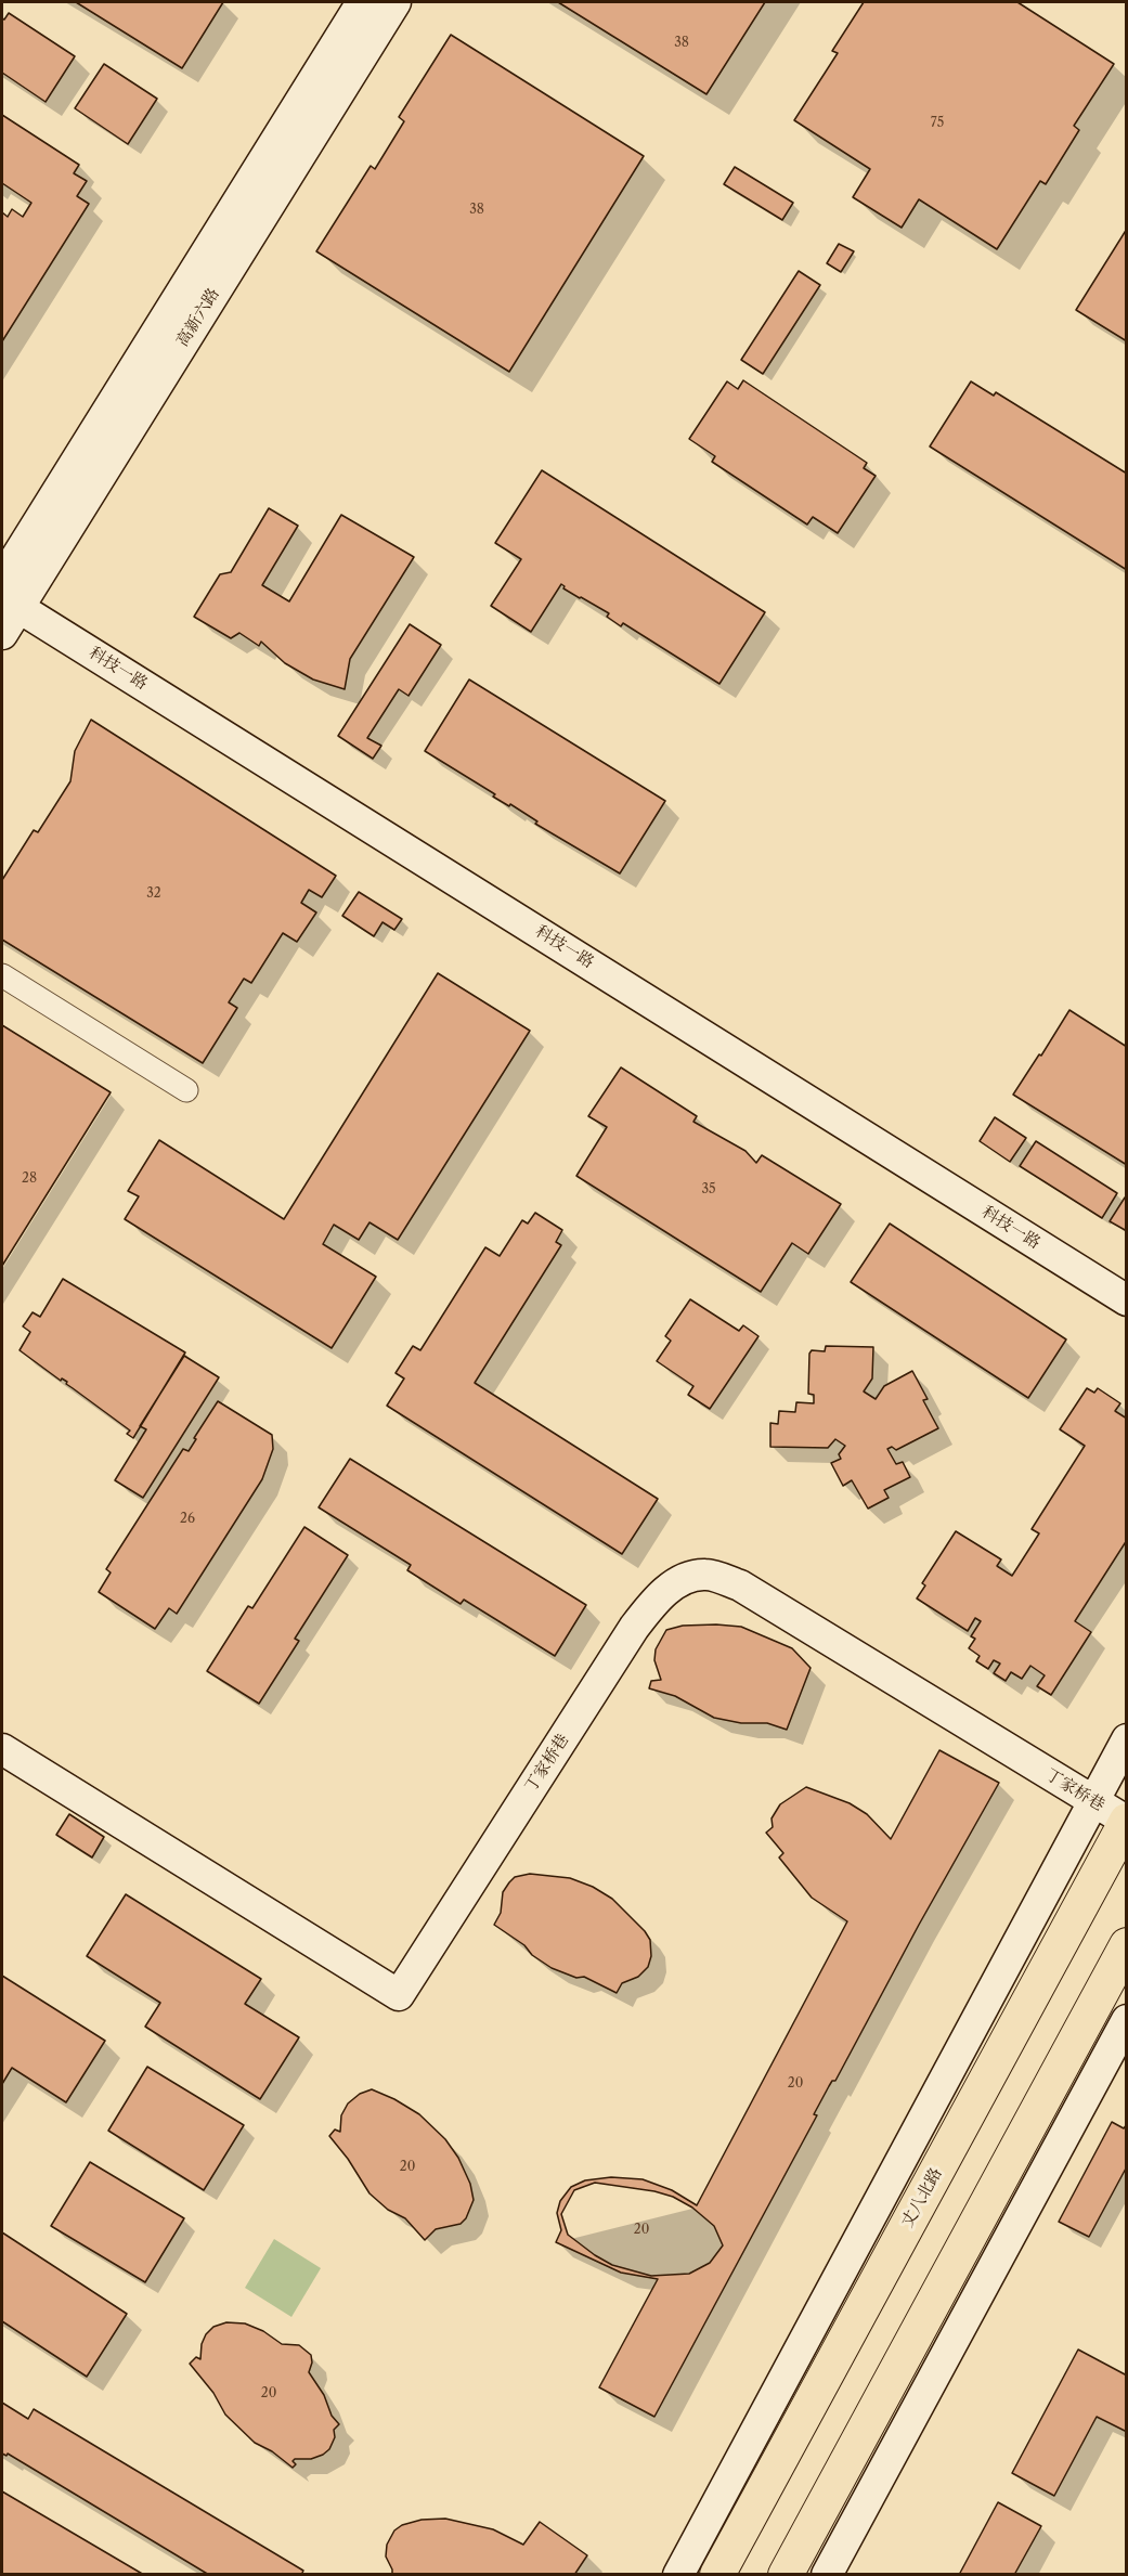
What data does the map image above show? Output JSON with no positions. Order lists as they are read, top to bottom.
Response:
{
  "streets": {
    "main road": ["丈八北路"],
    "street": ["高新六路", "科技一路", "丁家桥巷"]
  },
  "crossings": [
    ["高新六路", "科技一路"],
    ["丁家桥巷", "丈八北路"]
  ],
  "house_numbers": [
    "38",
    "75",
    "38",
    "32",
    "28",
    "35",
    "26",
    "20",
    "20",
    "20",
    "20"
  ]
}
